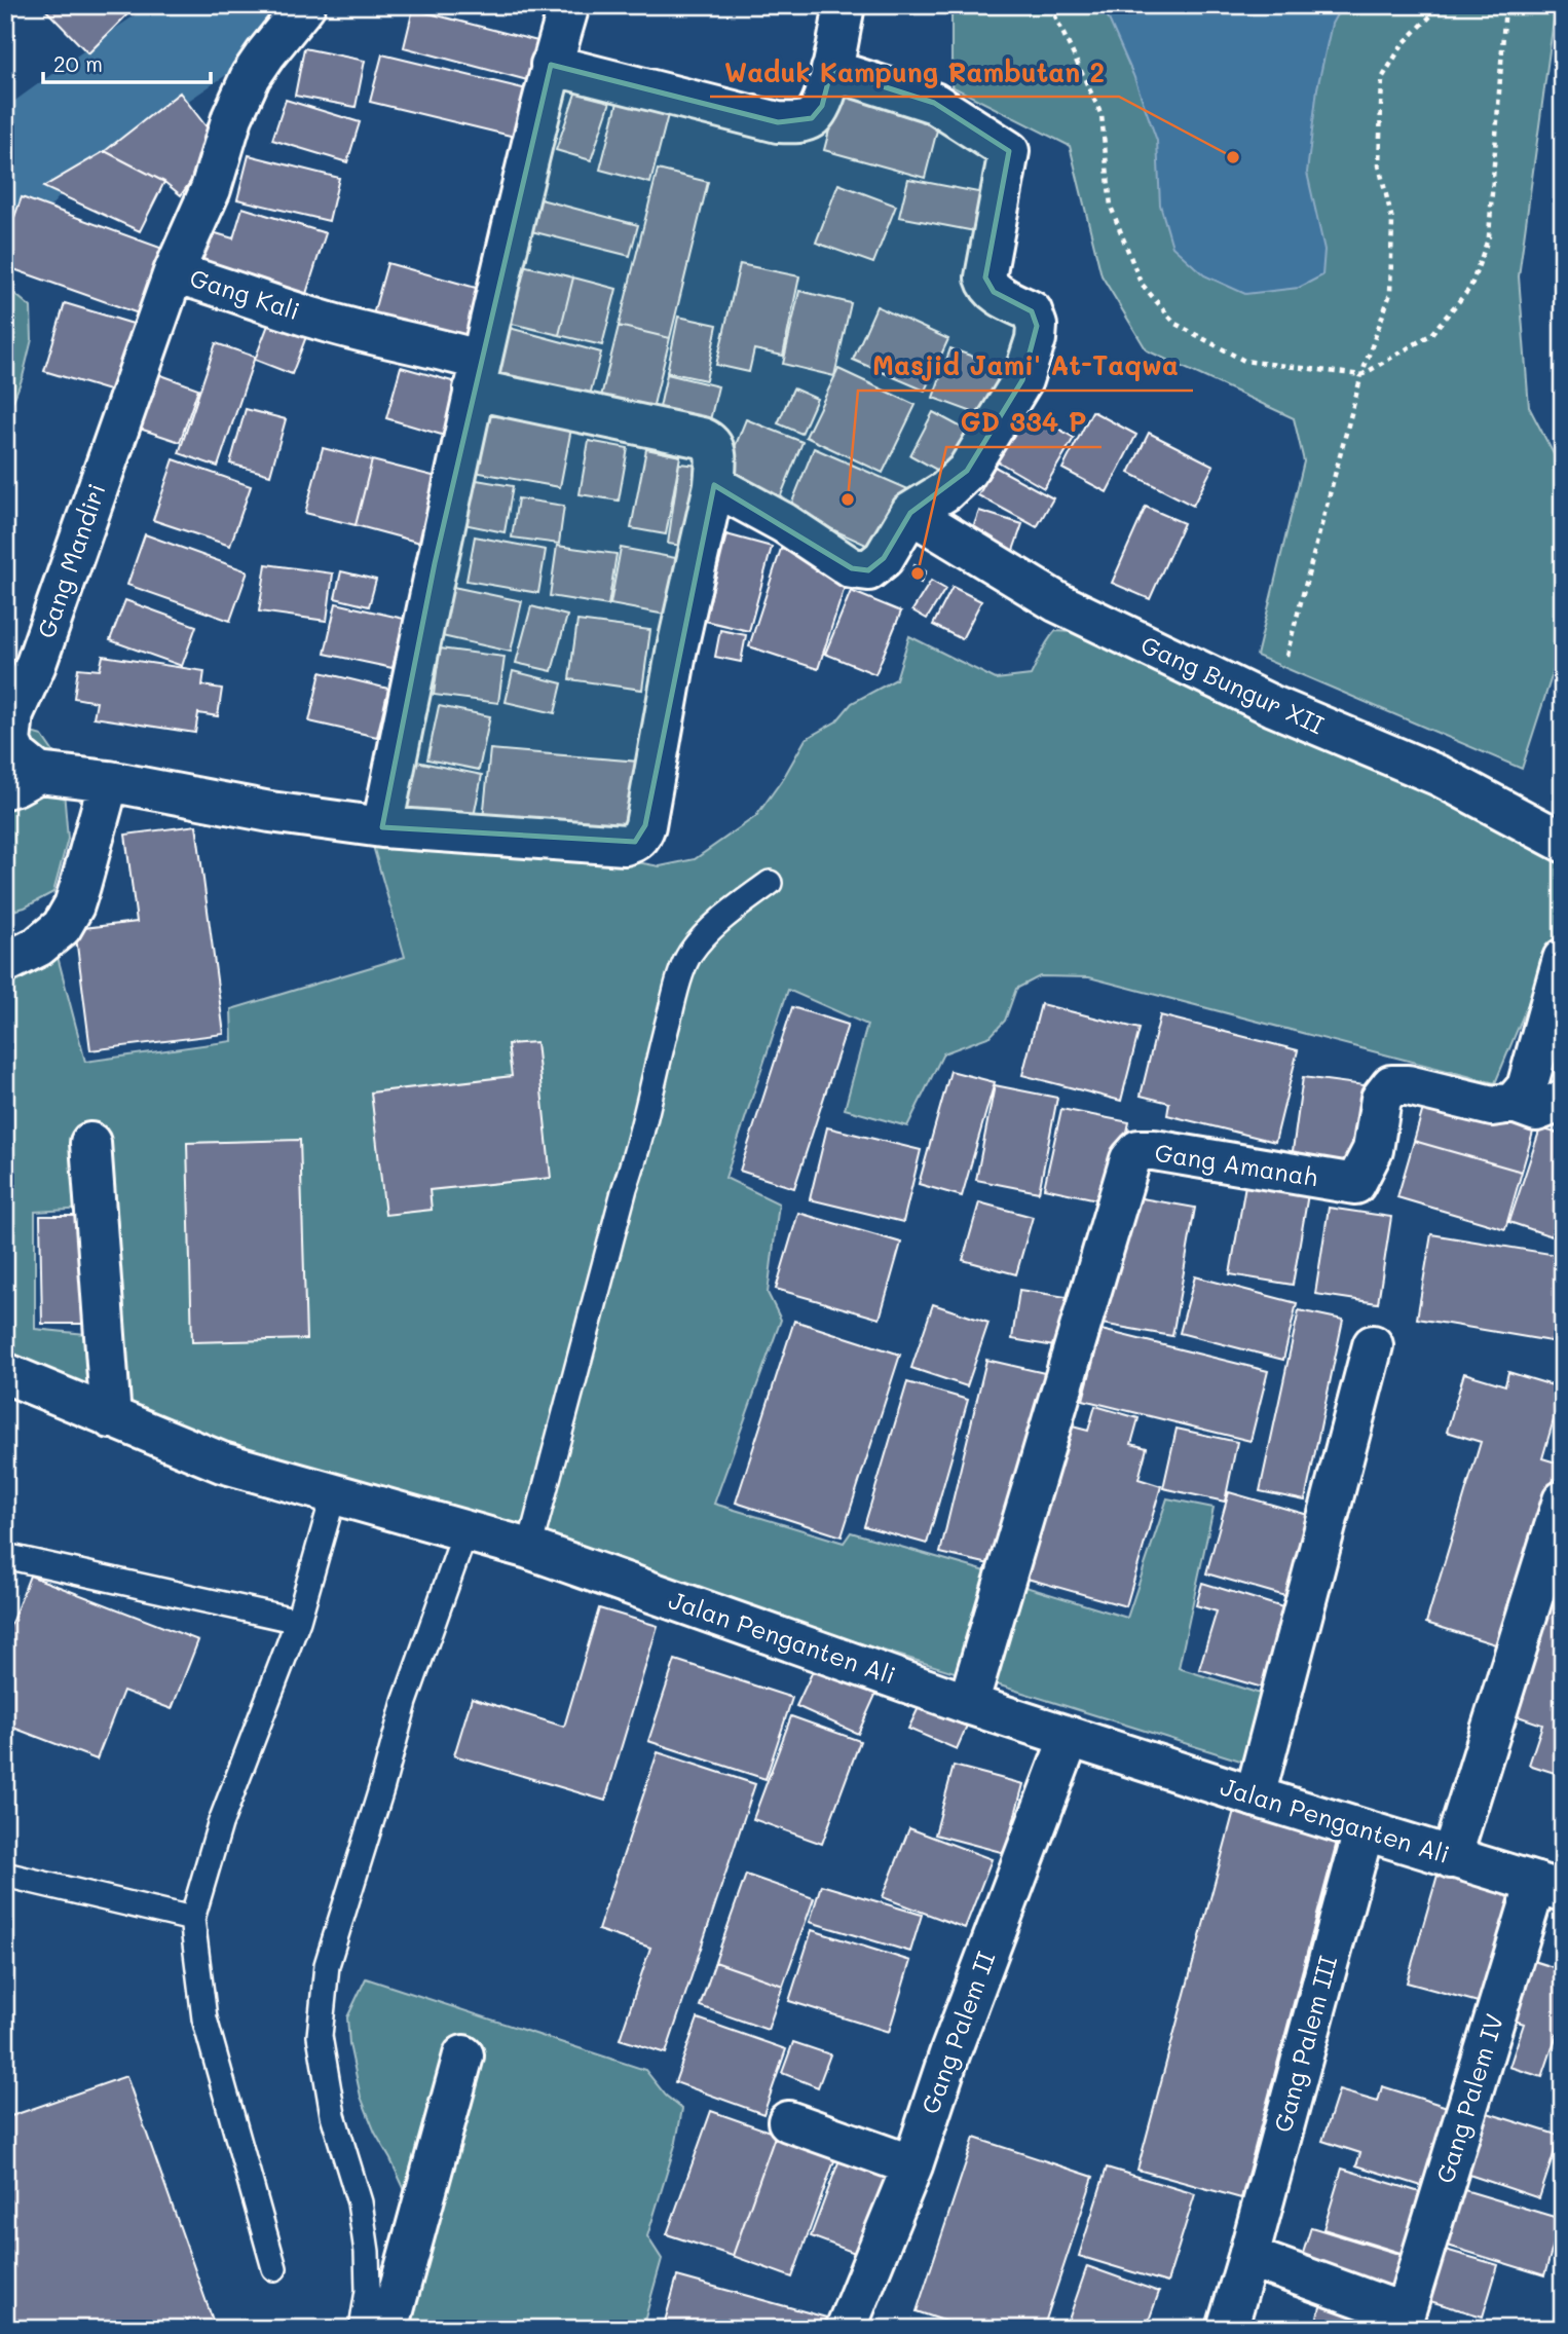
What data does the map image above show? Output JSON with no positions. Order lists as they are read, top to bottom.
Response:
{
  "streets": {
    "street": [
      "Gang Kali",
      "Gang Mandiri",
      "Gang Bungur XII",
      "Gang Amanah",
      "Jalan Penganten Ali",
      "Gang Palem II",
      "Gang Palem III",
      "Gang Palem IV"
    ]
  },
  "crossings": [
    ["Gang Kali", "Gang Mandiri"],
    ["Gang Amanah", "Jalan Penganten Ali"],
    ["Jalan Penganten Ali", "Gang Palem II"],
    ["Jalan Penganten Ali", "Gang Palem III"],
    ["Jalan Penganten Ali", "Gang Palem IV"],
    ["Gang Palem III", "Gang Palem IV"]
  ],
  "places": ["Waduk Kampung Rambutan 2", "Masjid Jami' At-Taqwa", "GD 334 P"],
  "scale_bar": "20 m"
}
